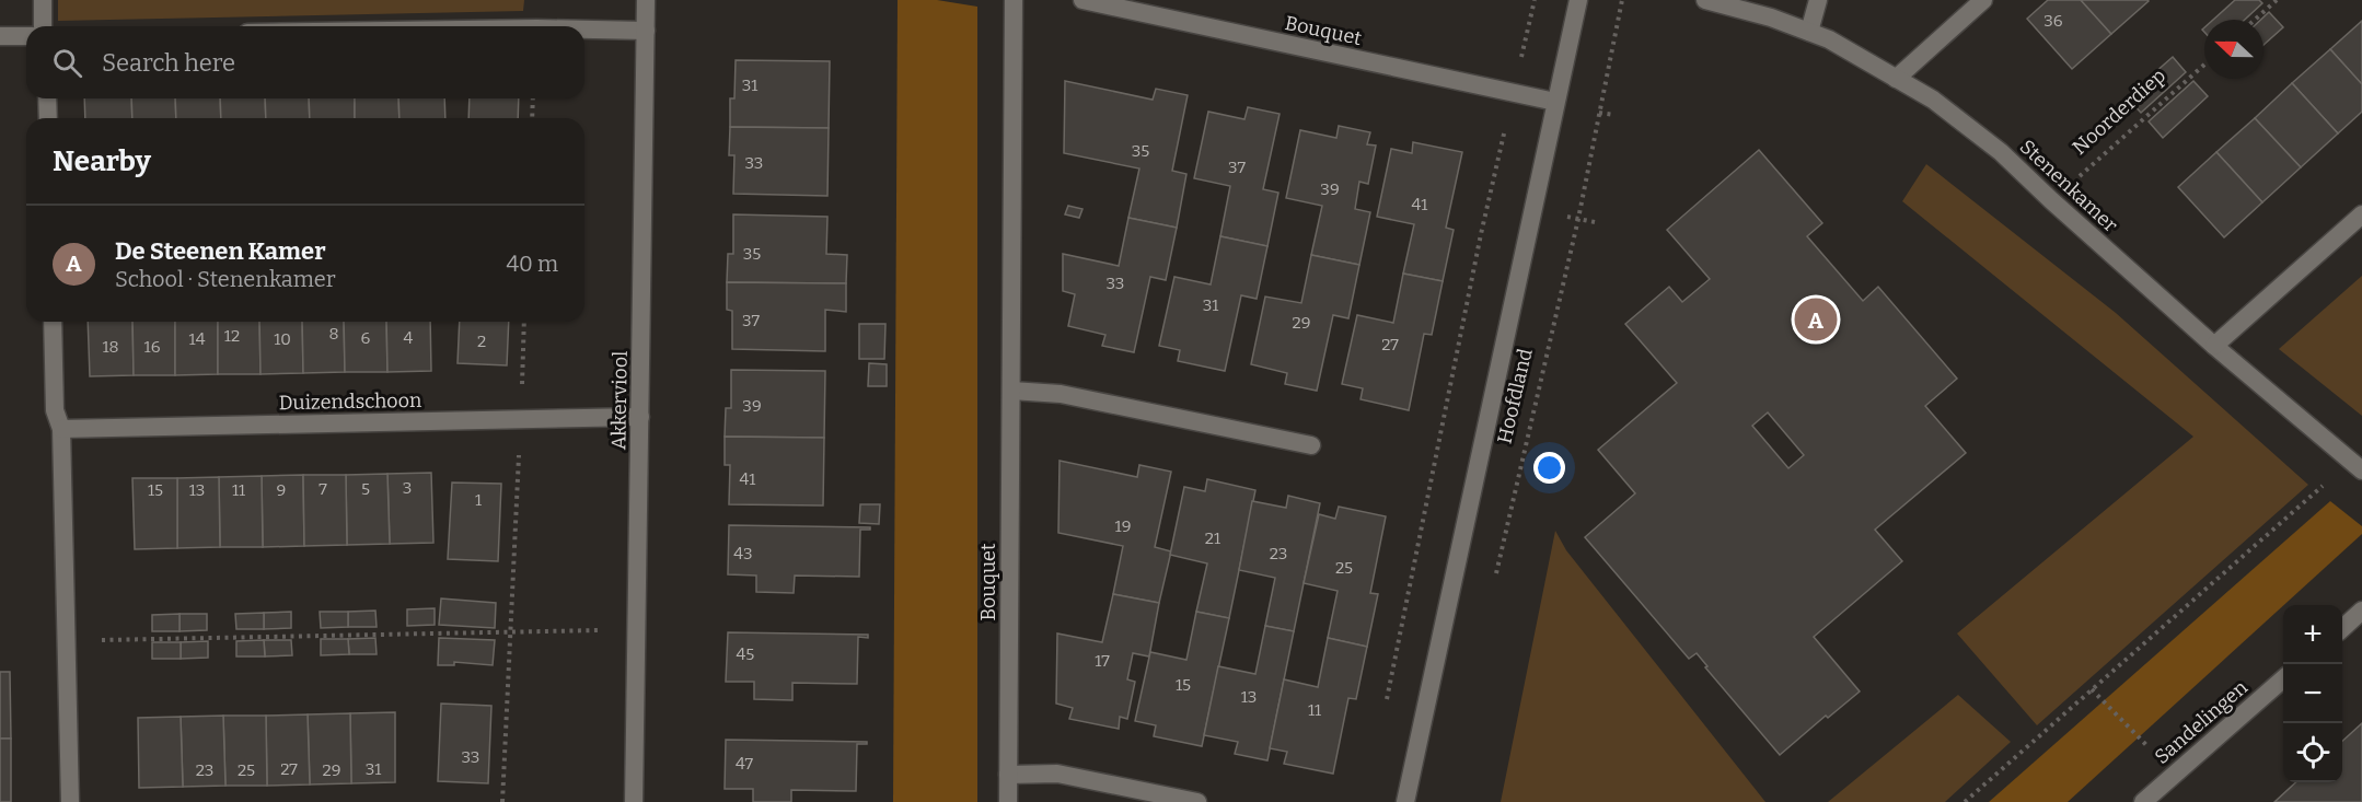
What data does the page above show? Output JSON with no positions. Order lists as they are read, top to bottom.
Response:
{
  "streets": {
    "street": [
      "Bouquet",
      "Stenenkamer",
      "Hoofdland",
      "Akkerviool",
      "Duizendschoon",
      "Sandelingen"
    ],
    "path": ["Noorderdiep"]
  },
  "crossings": [
    ["Bouquet", "Hoofdland"],
    ["Noorderdiep", "Stenenkamer"],
    ["Akkerviool", "Duizendschoon"]
  ],
  "house_numbers": [
    "36",
    "31",
    "35",
    "33",
    "37",
    "39",
    "41",
    "35",
    "33",
    "31",
    "37",
    "29",
    "8",
    "12",
    "6",
    "4",
    "14",
    "10",
    "2",
    "27",
    "18",
    "16",
    "39",
    "41",
    "3",
    "7",
    "5",
    "15",
    "13",
    "11",
    "9",
    "1",
    "19",
    "21",
    "43",
    "23",
    "25",
    "45",
    "17",
    "15",
    "13",
    "11",
    "33",
    "47",
    "27",
    "31",
    "23",
    "25",
    "29"
  ],
  "north": "left",
  "page": {
    "search": "Search here",
    "heading": "Nearby",
    "list": [
      {
        "mark": "A",
        "name": "De Steenen Kamer",
        "note": "School · Stenenkamer",
        "value": "40 m"
      }
    ],
    "pins": "A",
    "map_buttons": ["+", "−"]
  }
}
